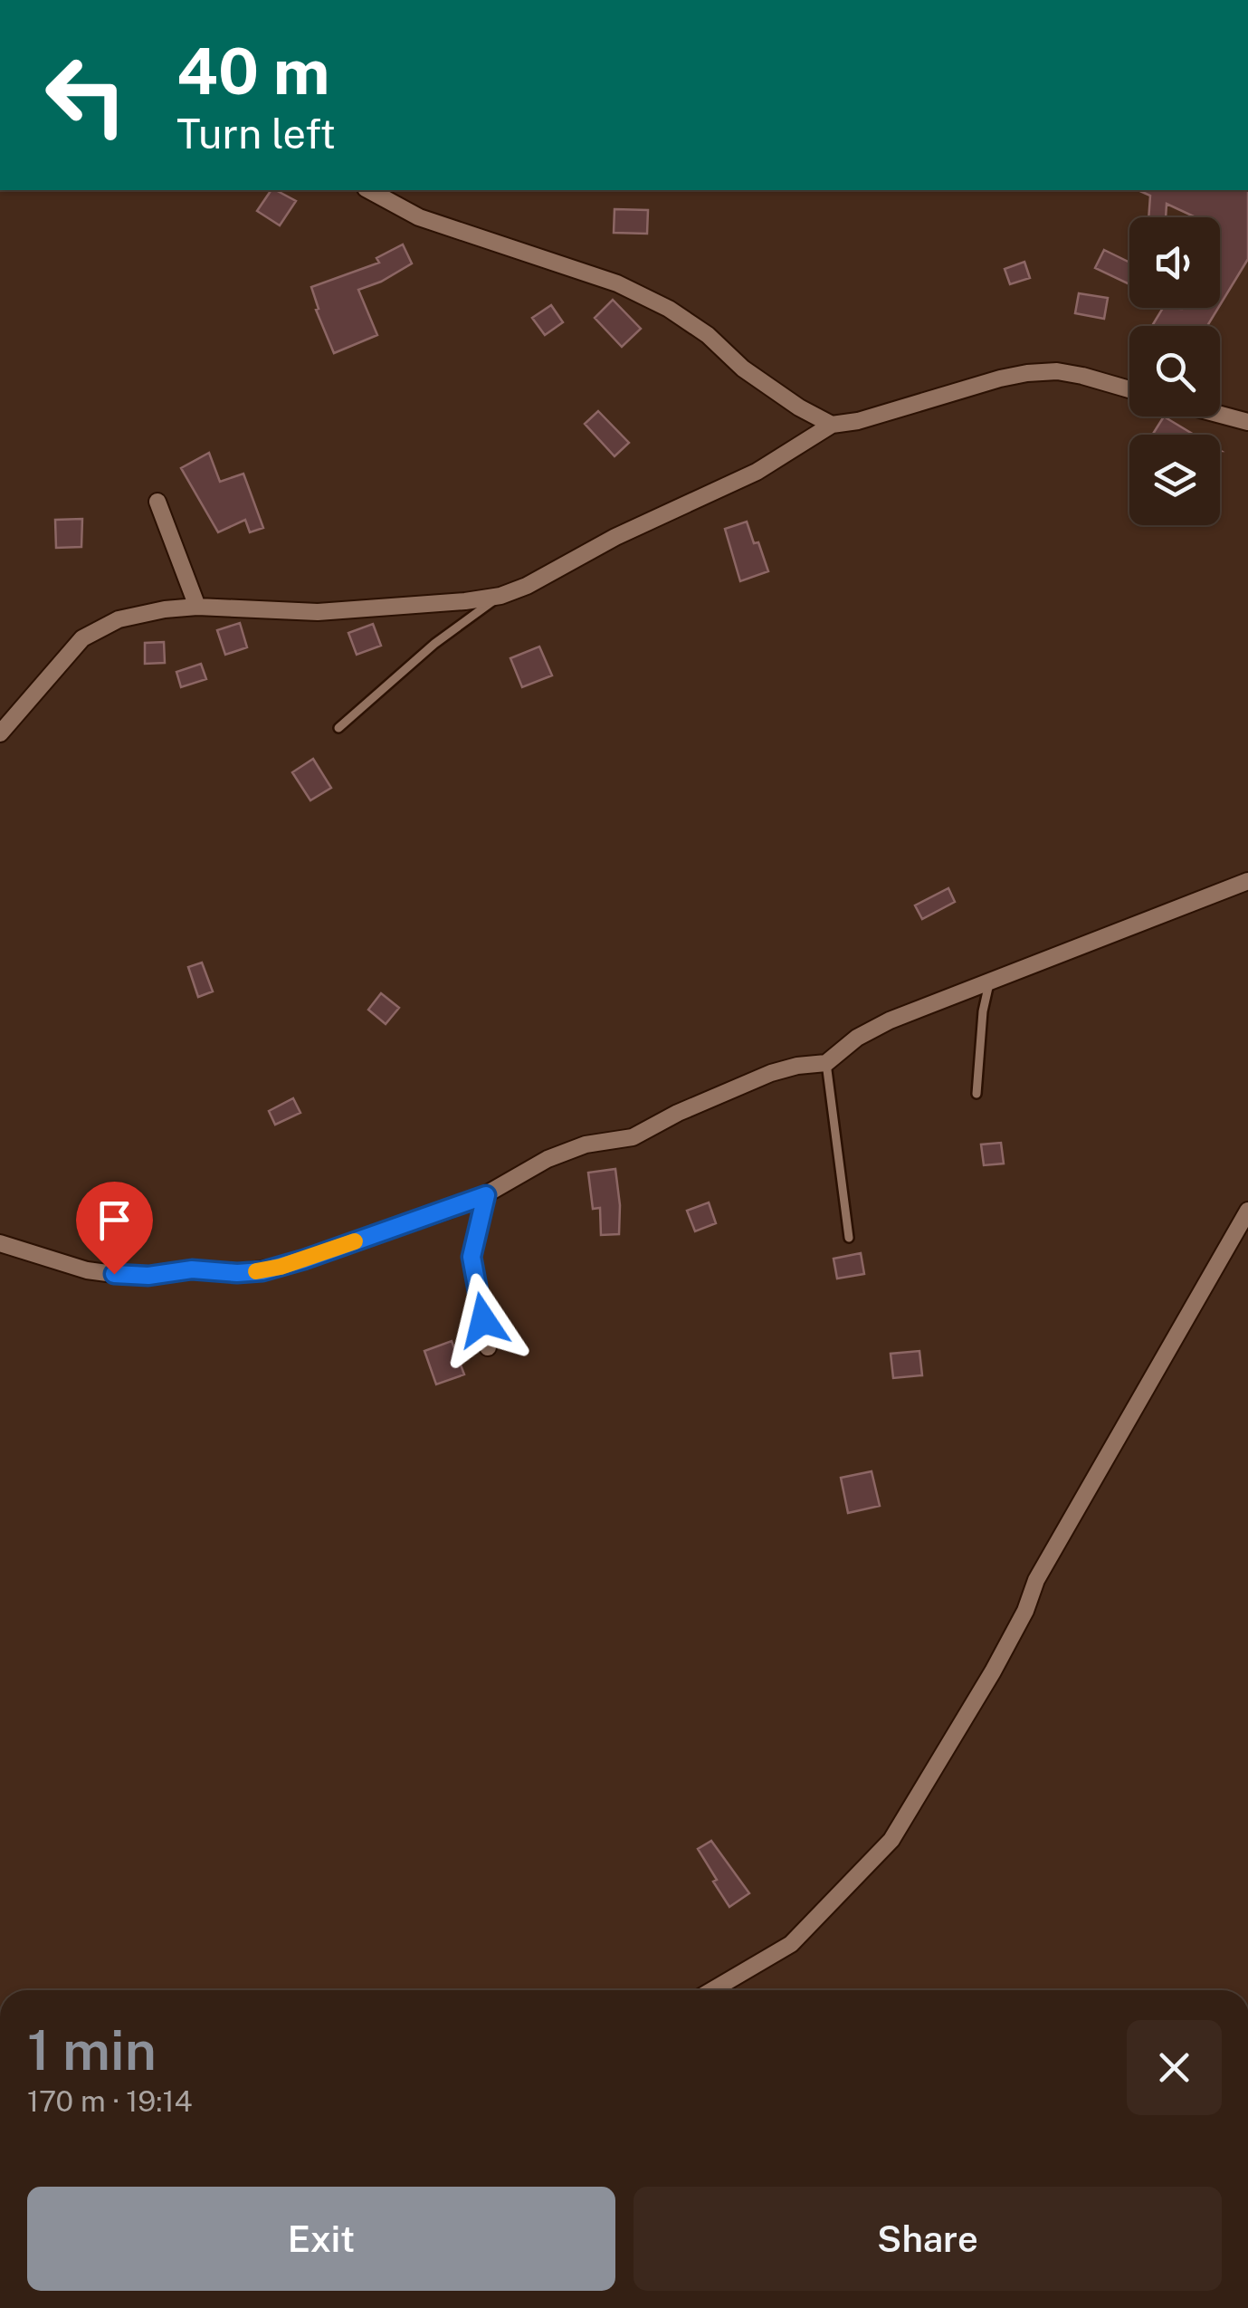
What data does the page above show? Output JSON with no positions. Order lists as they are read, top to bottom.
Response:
{
  "page": {
    "turn": ["40 m", "Turn left"],
    "heading": ["1 min", "170 m · 19:14"],
    "buttons": ["Exit", "Share"]
  }
}
